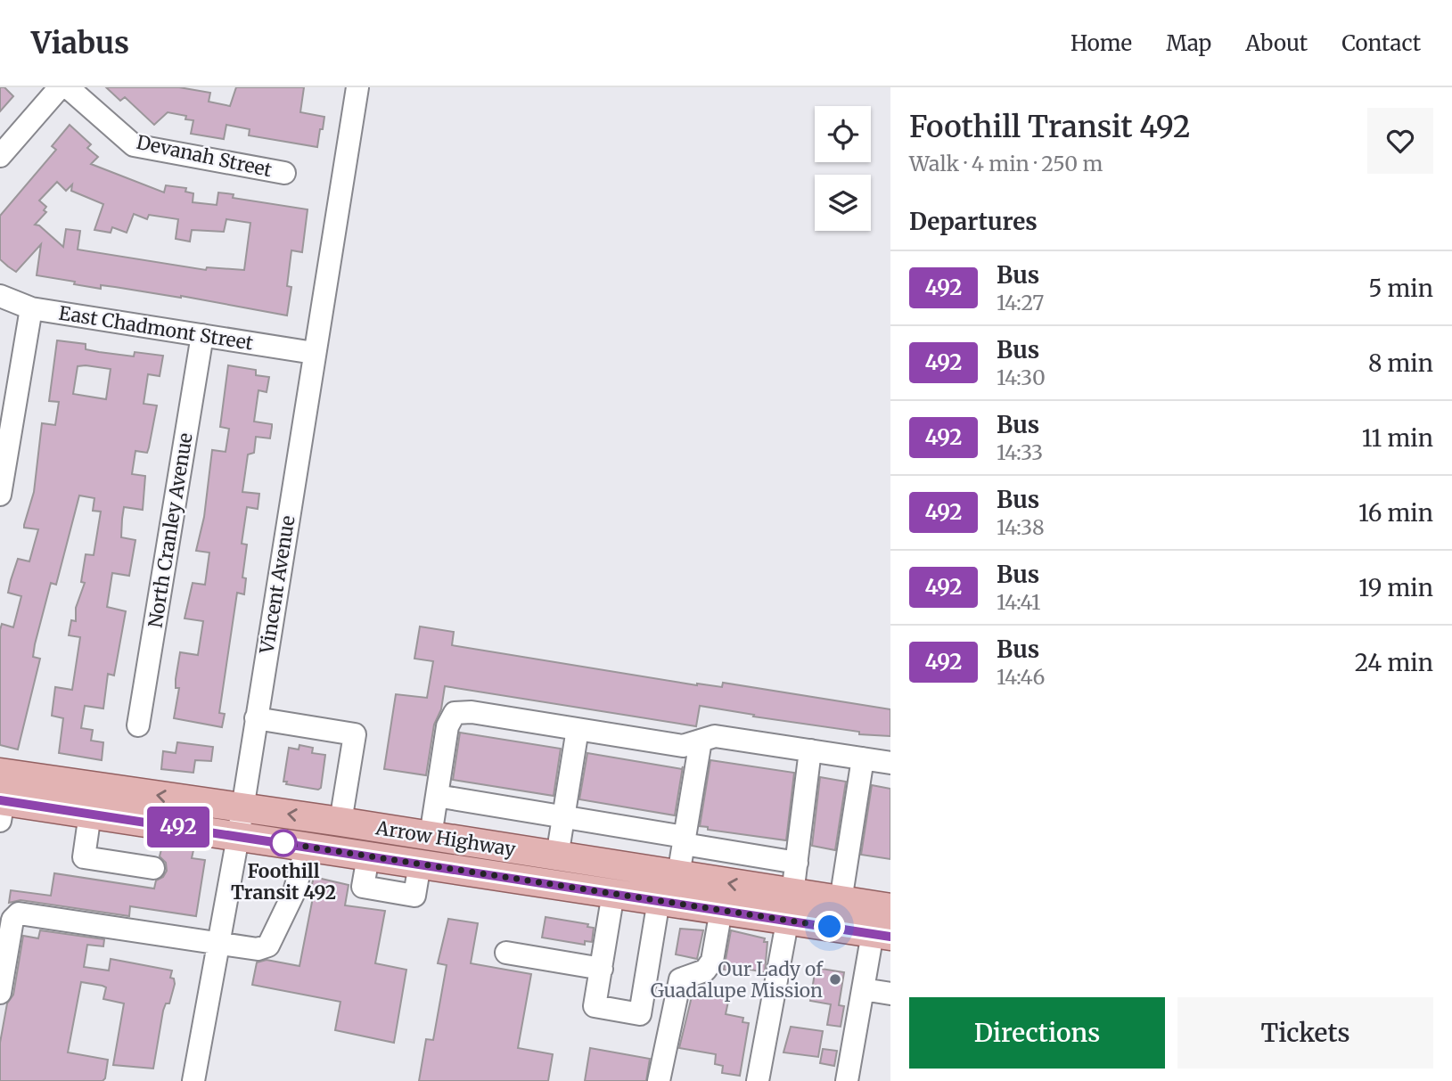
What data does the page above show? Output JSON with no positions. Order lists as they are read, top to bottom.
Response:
{
  "streets": {
    "main road": ["Arrow Highway"],
    "street": [
      "Devanah Street",
      "East Chadmont Street",
      "North Cranley Avenue",
      "Vincent Avenue"
    ]
  },
  "crossings": [
    ["East Chadmont Street", "North Cranley Avenue"],
    ["East Chadmont Street", "Vincent Avenue"],
    ["Vincent Avenue", "Arrow Highway"]
  ],
  "places": ["Foothill Transit 492", "Our Lady of Guadalupe Mission"],
  "lines": ["bus line 492"],
  "page": {
    "header": "Viabus",
    "nav": [
      "Home",
      "Map",
      "About",
      "Contact"
    ],
    "on_map": "492",
    "heading": [
      ["Foothill Transit 492", "Walk · 4 min · 250 m"],
      "Departures"
    ],
    "list": [
      {
        "mark": "492",
        "name": "Bus",
        "note": "14:27",
        "value": "5 min"
      },
      {
        "mark": "492",
        "name": "Bus",
        "note": "14:30",
        "value": "8 min"
      },
      {
        "mark": "492",
        "name": "Bus",
        "note": "14:33",
        "value": "11 min"
      },
      {
        "mark": "492",
        "name": "Bus",
        "note": "14:38",
        "value": "16 min"
      },
      {
        "mark": "492",
        "name": "Bus",
        "note": "14:41",
        "value": "19 min"
      },
      {
        "mark": "492",
        "name": "Bus",
        "note": "14:46",
        "value": "24 min"
      }
    ],
    "buttons": ["Directions", "Tickets"]
  }
}
